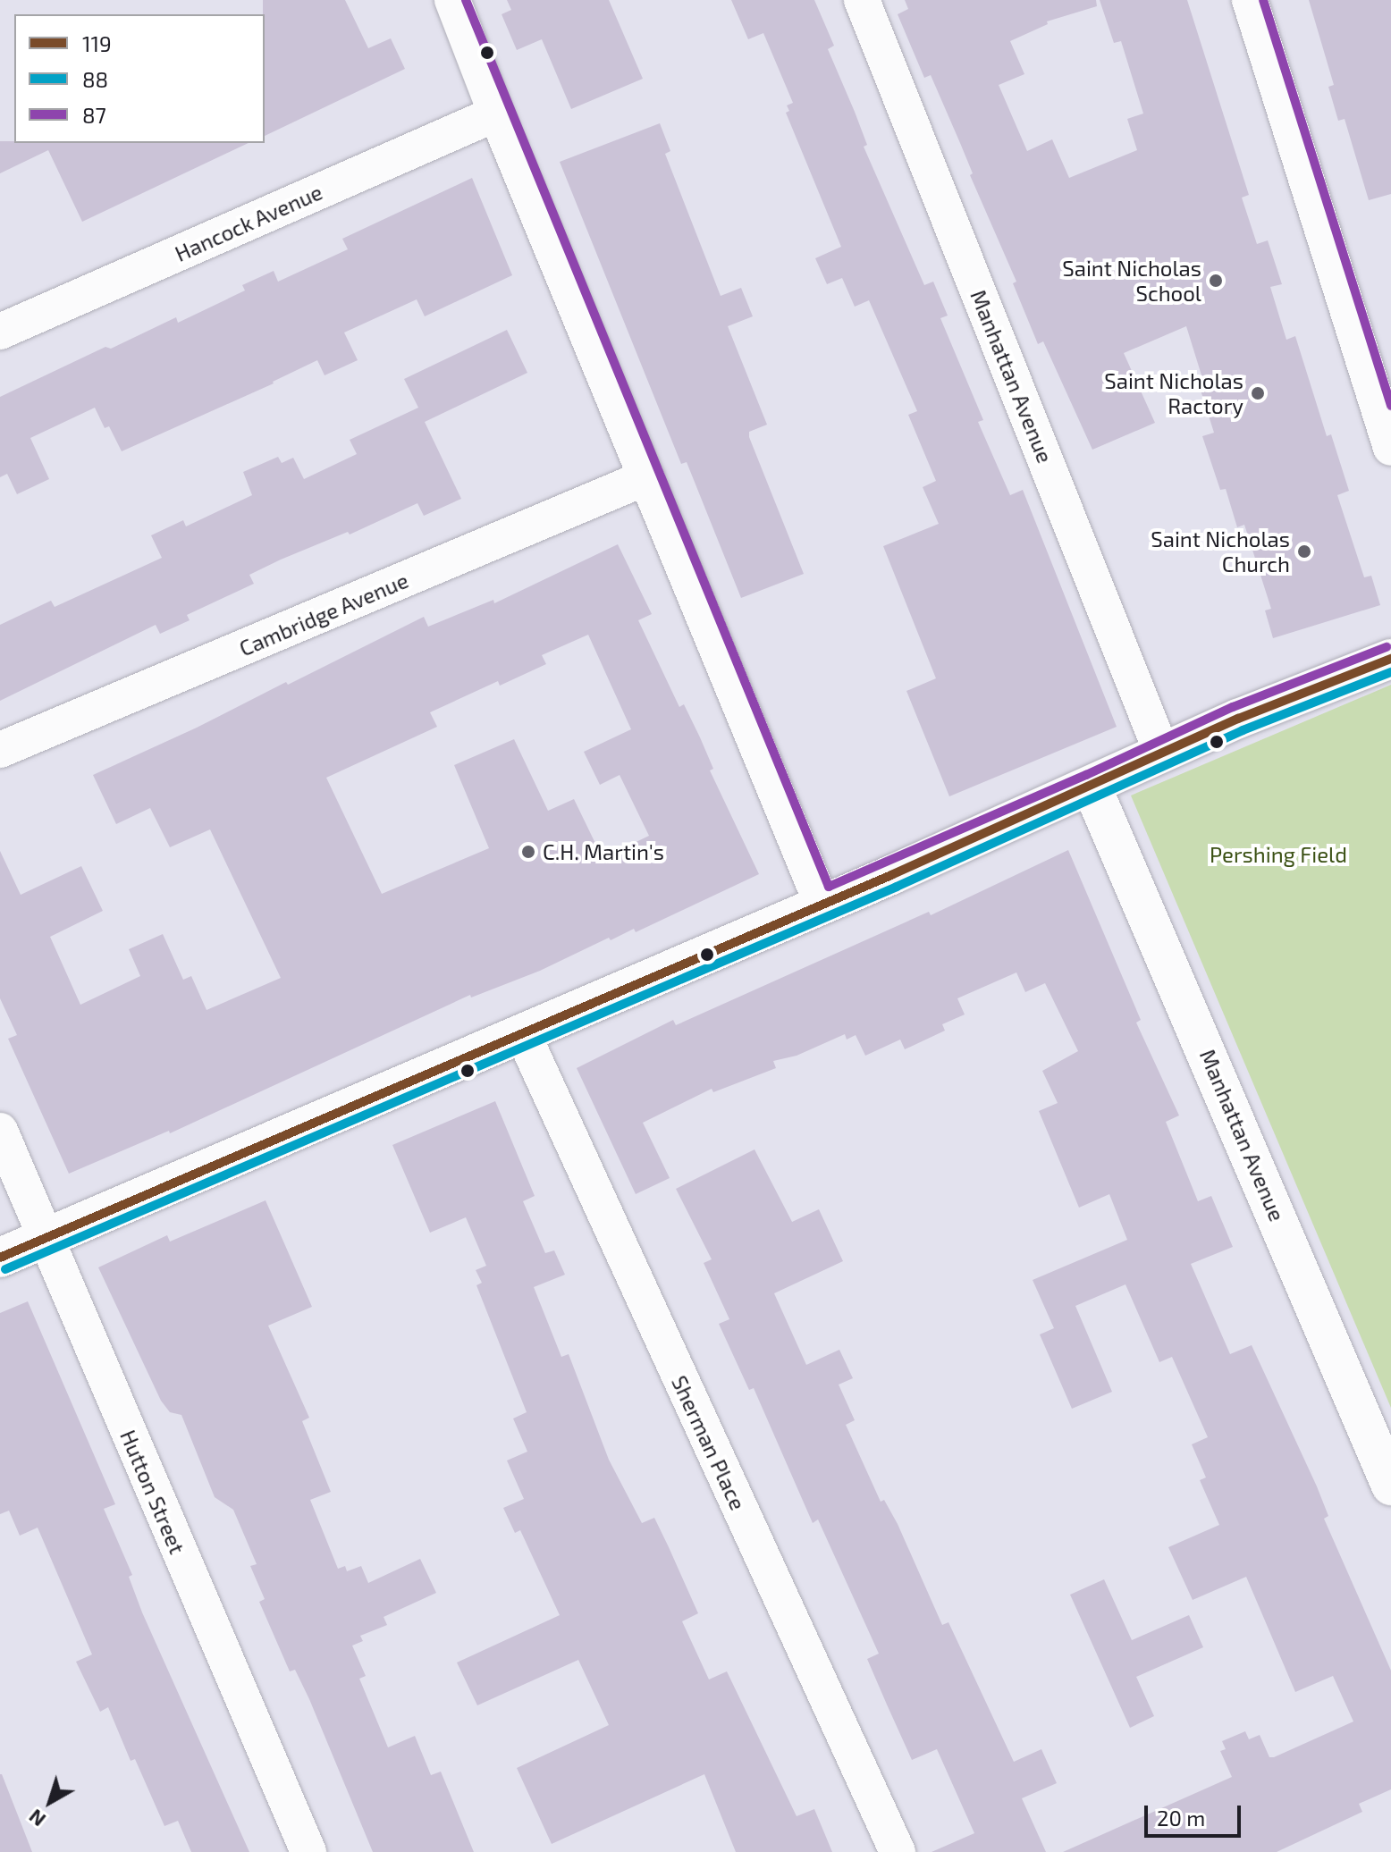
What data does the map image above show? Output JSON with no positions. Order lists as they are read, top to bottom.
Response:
{
  "streets": {
    "main road": ["Manhattan Avenue"],
    "street": [
      "Hancock Avenue",
      "Cambridge Avenue",
      "Sherman Place",
      "Hutton Street"
    ]
  },
  "parks": ["Pershing Field"],
  "places": [
    "Saint Nicholas School",
    "Saint Nicholas Ractory",
    "Saint Nicholas Church",
    "C.H. Martin's"
  ],
  "lines": ["transit line 87", "transit line 119", "transit line 88"],
  "legend": ["119", "88", "87"],
  "scale_bar": "20 m",
  "north": "bottom left"
}
